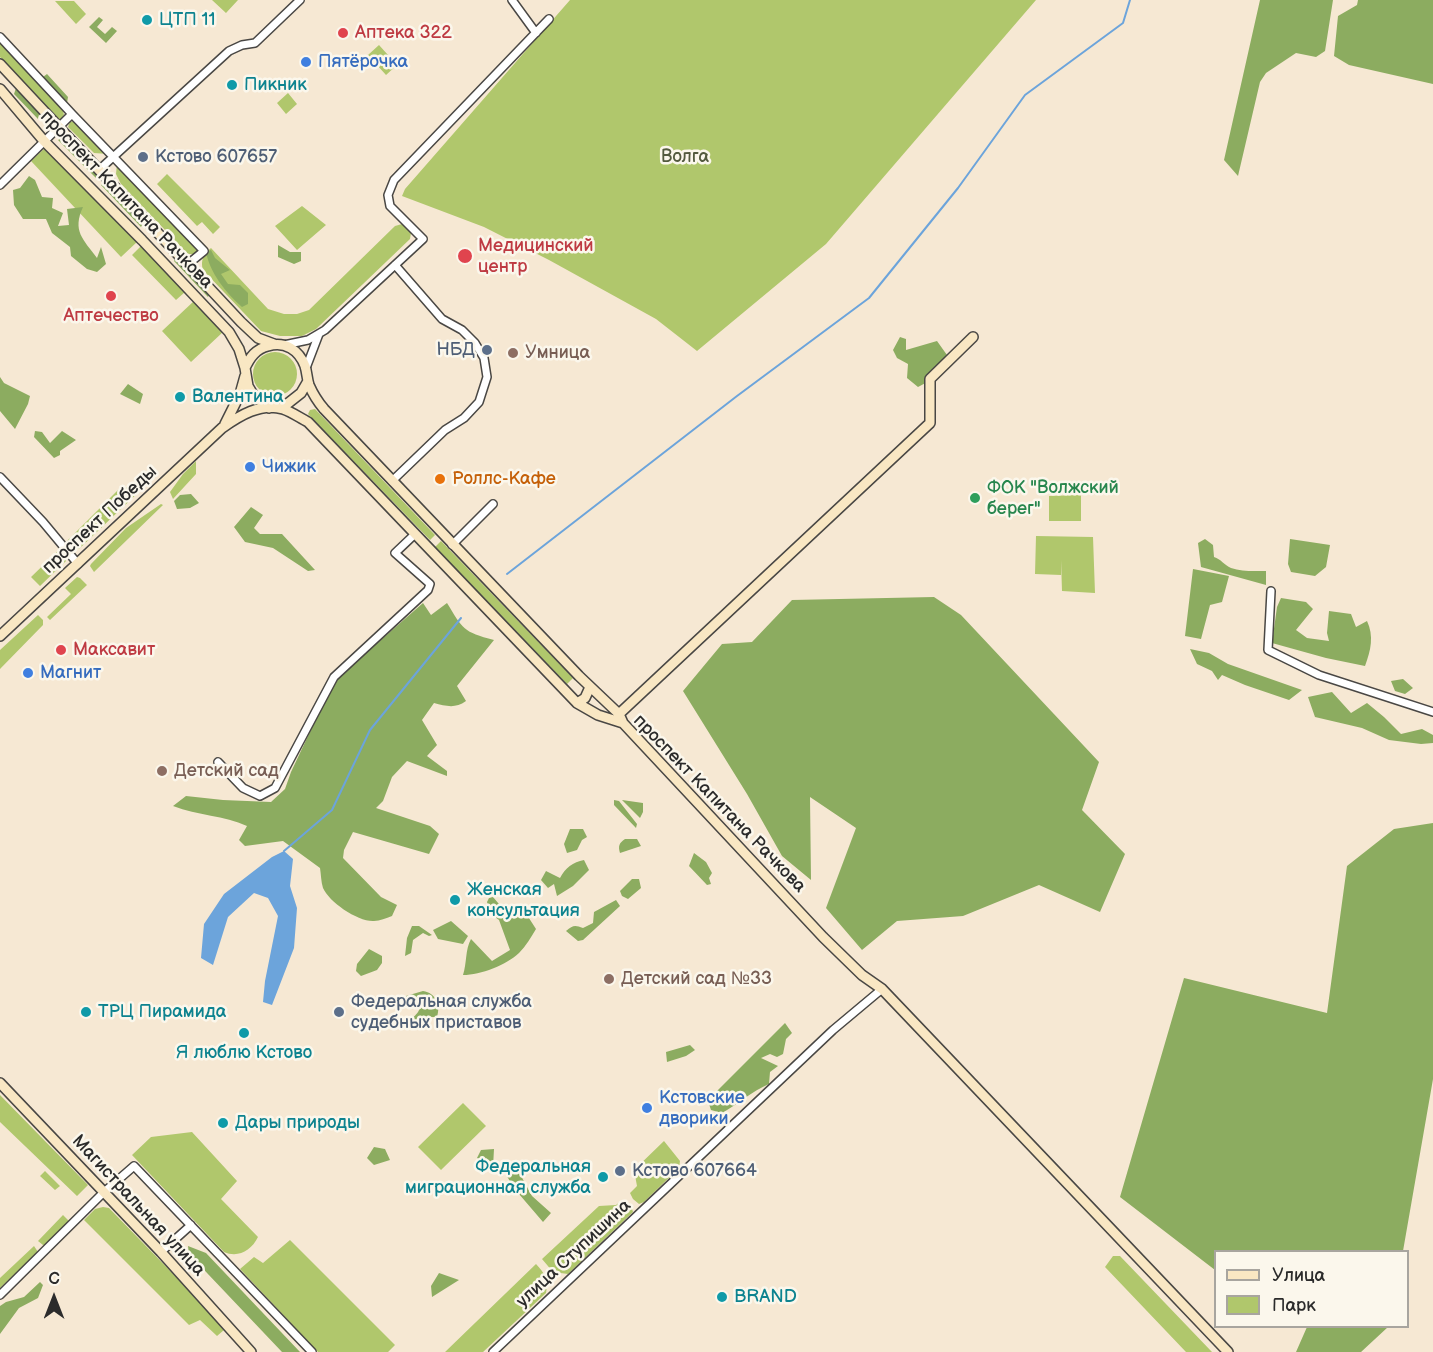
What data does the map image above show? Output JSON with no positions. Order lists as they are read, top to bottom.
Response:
{
  "streets": {
    "street": [
      "проспект Капитана Рачкова",
      "проспект Победы",
      "Магистральная улица",
      "улица Ступишина"
    ]
  },
  "crossings": [
    ["проспект Капитана Рачкова", "улица Ступишина"]
  ],
  "parks": ["Волга"],
  "places": [
    "ЦТП 11",
    "Аптека 322",
    "Пятёрочка",
    "Пикник",
    "Кстово 607657",
    "Медицинский центр",
    "Аптечество",
    "НБД",
    "Умница",
    "Валентина",
    "Чижик",
    "Роллс-Кафе",
    "ФОК \"Волжский берег\"",
    "Максавит",
    "Магнит",
    "Детский сад",
    "Женская консультация",
    "Детский сад №33",
    "ТРЦ Пирамида",
    "Федеральная служба судебных приставов",
    "Я люблю Кстово",
    "Кстовские дворики",
    "Дары природы",
    "Кстово 607664",
    "Федеральная миграционная служба",
    "BRAND"
  ],
  "legend": ["Улица", "Парк"],
  "north": "top"
}
